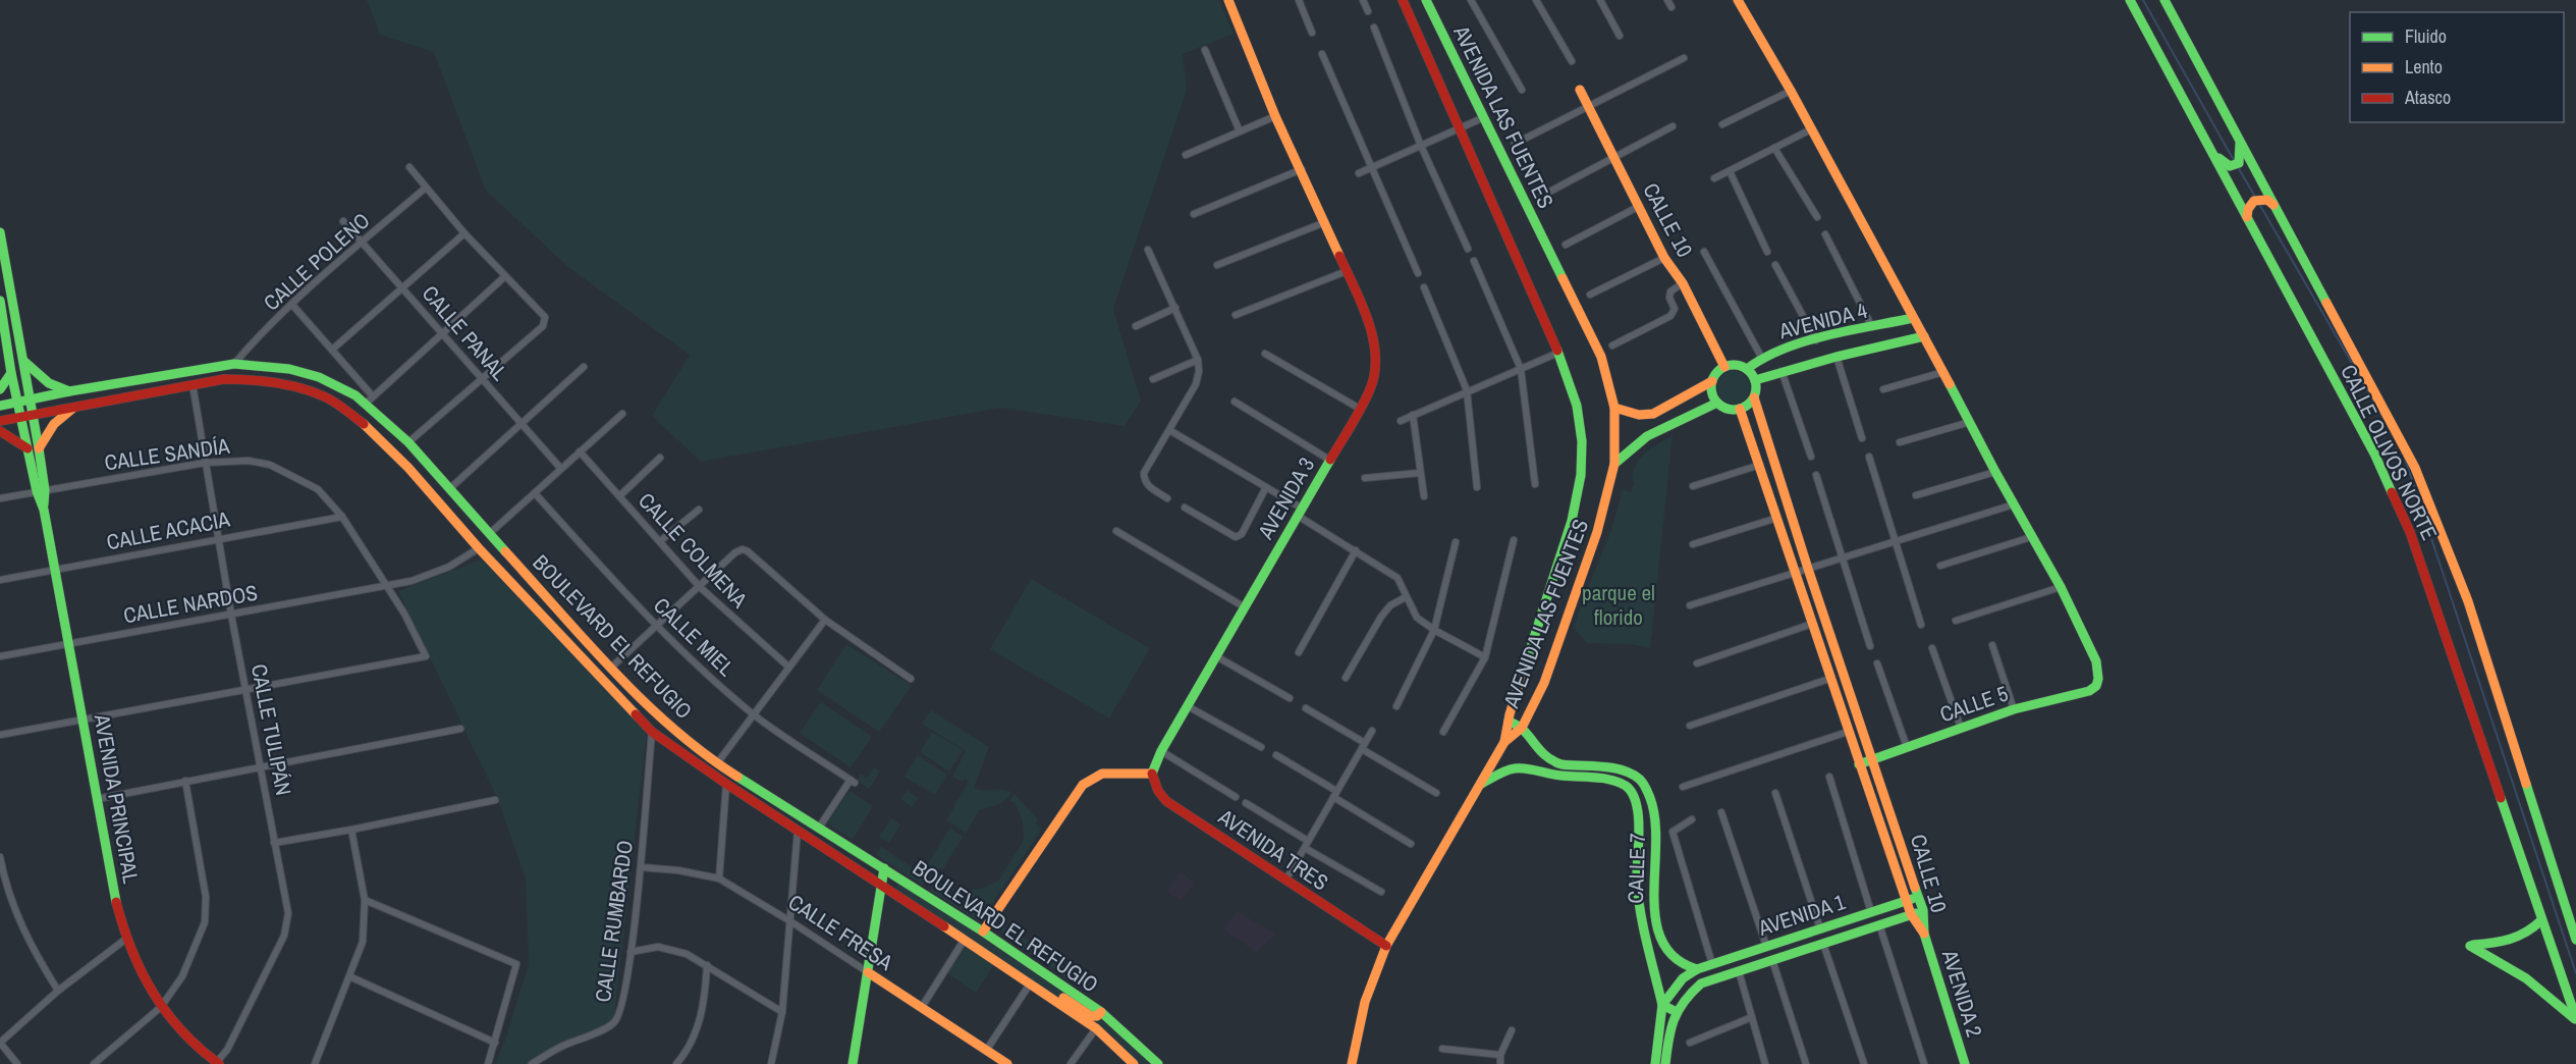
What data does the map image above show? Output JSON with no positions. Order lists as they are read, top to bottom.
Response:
{
  "streets": {
    "main road": [
      "AVENIDA LAS FUENTES",
      "CALLE 10",
      "AVENIDA 4",
      "CALLE OLIVOS NORTE",
      "AVENIDA 3",
      "BOULEVARD EL REFUGIO",
      "CALLE 5",
      "AVENIDA PRINCIPAL",
      "AVENIDA TRES",
      "CALLE 7",
      "AVENIDA 1",
      "CALLE FRESA",
      "AVENIDA 2"
    ],
    "street": [
      "CALLE POLENO",
      "CALLE PANAL",
      "CALLE SANDÍA",
      "CALLE ACACIA",
      "CALLE COLMENA",
      "CALLE NARDOS",
      "CALLE MIEL",
      "CALLE TULIPÁN",
      "CALLE RUMBARDO"
    ]
  },
  "crossings": [
    ["AVENIDA LAS FUENTES", "CALLE 7"],
    ["CALLE 10", "AVENIDA 4"],
    ["CALLE 10", "CALLE 5"],
    ["CALLE 10", "AVENIDA 1"],
    ["CALLE 10", "AVENIDA 2"],
    ["CALLE POLENO", "CALLE PANAL"],
    ["CALLE POLENO", "BOULEVARD EL REFUGIO"],
    ["CALLE SANDÍA", "CALLE ACACIA"],
    ["CALLE SANDÍA", "CALLE NARDOS"],
    ["CALLE SANDÍA", "CALLE TULIPÁN"],
    ["CALLE SANDÍA", "AVENIDA PRINCIPAL"],
    ["AVENIDA 3", "AVENIDA TRES"],
    ["CALLE ACACIA", "CALLE TULIPÁN"],
    ["CALLE ACACIA", "AVENIDA PRINCIPAL"],
    ["CALLE NARDOS", "CALLE TULIPÁN"],
    ["CALLE NARDOS", "AVENIDA PRINCIPAL"],
    ["BOULEVARD EL REFUGIO", "CALLE MIEL"],
    ["BOULEVARD EL REFUGIO", "AVENIDA PRINCIPAL"],
    ["CALLE TULIPÁN", "AVENIDA PRINCIPAL"],
    ["CALLE 7", "AVENIDA 1"],
    ["CALLE RUMBARDO", "CALLE FRESA"]
  ],
  "parks": ["parque el florido"],
  "legend": ["Fluido", "Lento", "Atasco"]
}
